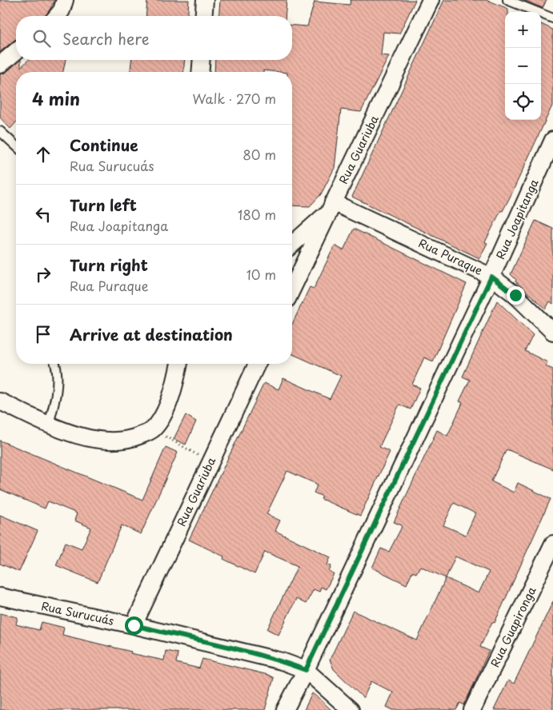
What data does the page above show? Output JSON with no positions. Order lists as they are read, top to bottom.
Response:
{
  "streets": {
    "street": [
      "Rua Guariuba",
      "Rua Joapitanga",
      "Rua Puraque",
      "Rua Surucuás",
      "Rua Guapironga"
    ]
  },
  "crossings": [
    ["Rua Guariuba", "Rua Puraque"],
    ["Rua Guariuba", "Rua Surucuás"],
    ["Rua Joapitanga", "Rua Puraque"],
    ["Rua Joapitanga", "Rua Surucuás"]
  ],
  "page": {
    "map_buttons": ["+", "−"],
    "search": "Search here",
    "heading": ["4 min", "Walk · 270 m"],
    "list": [
      ["Continue", "Rua Surucuás", "80 m"],
      ["Turn left", "Rua Joapitanga", "180 m"],
      ["Turn right", "Rua Puraque", "10 m"],
      "Arrive at destination"
    ]
  }
}
